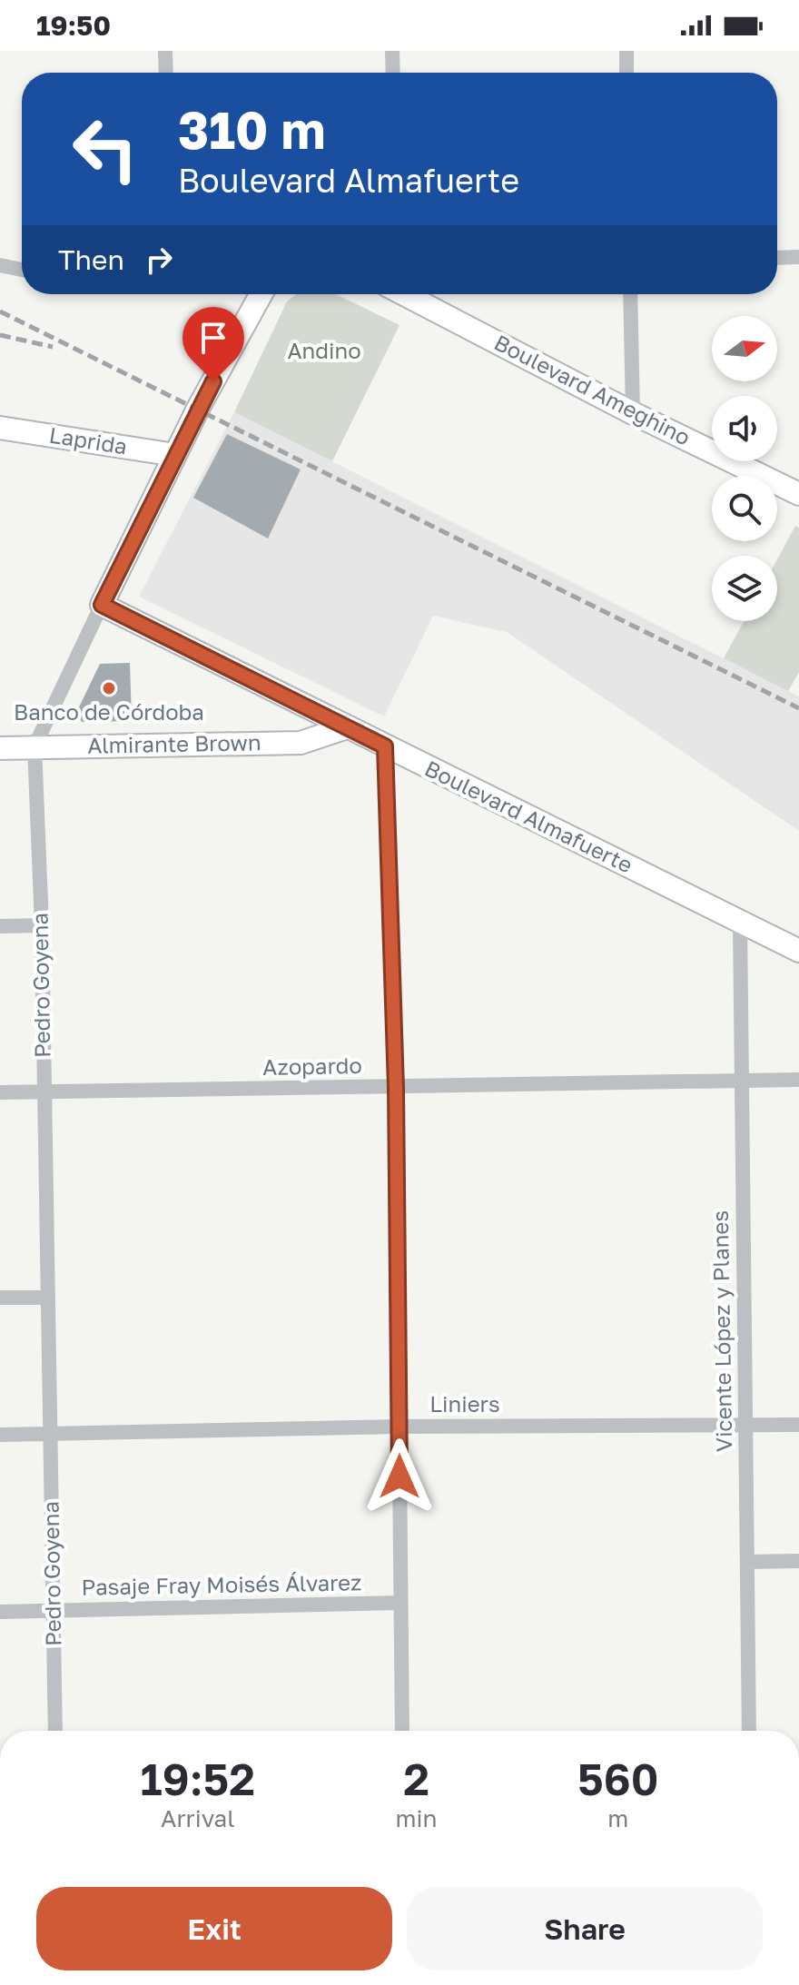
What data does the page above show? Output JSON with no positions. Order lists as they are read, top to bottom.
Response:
{
  "streets": {
    "main road": [
      "Boulevard Ameghino",
      "Laprida",
      "Almirante Brown",
      "Boulevard Almafuerte",
      "Pedro Goyena"
    ],
    "street": [
      "Azopardo",
      "Vicente López y Planes",
      "Liniers",
      "Pasaje Fray Moisés Álvarez"
    ]
  },
  "crossings": [
    ["Laprida", "Pedro Goyena"],
    ["Almirante Brown", "Boulevard Almafuerte"],
    ["Almirante Brown", "Pedro Goyena"],
    ["Boulevard Almafuerte", "Pedro Goyena"],
    ["Boulevard Almafuerte", "Vicente López y Planes"],
    ["Pedro Goyena", "Azopardo"],
    ["Pedro Goyena", "Liniers"],
    ["Pedro Goyena", "Pasaje Fray Moisés Álvarez"],
    ["Azopardo", "Vicente López y Planes"],
    ["Vicente López y Planes", "Liniers"]
  ],
  "parks": ["Andino"],
  "places": ["Banco de Córdoba"],
  "north": "right",
  "page": {
    "status": "19:50",
    "turn": ["310 m", "Boulevard Almafuerte"],
    "then": "Then",
    "eta": [
      "19:52",
      "Arrival",
      "2",
      "min",
      "560",
      "m"
    ],
    "buttons": ["Exit", "Share"]
  }
}
